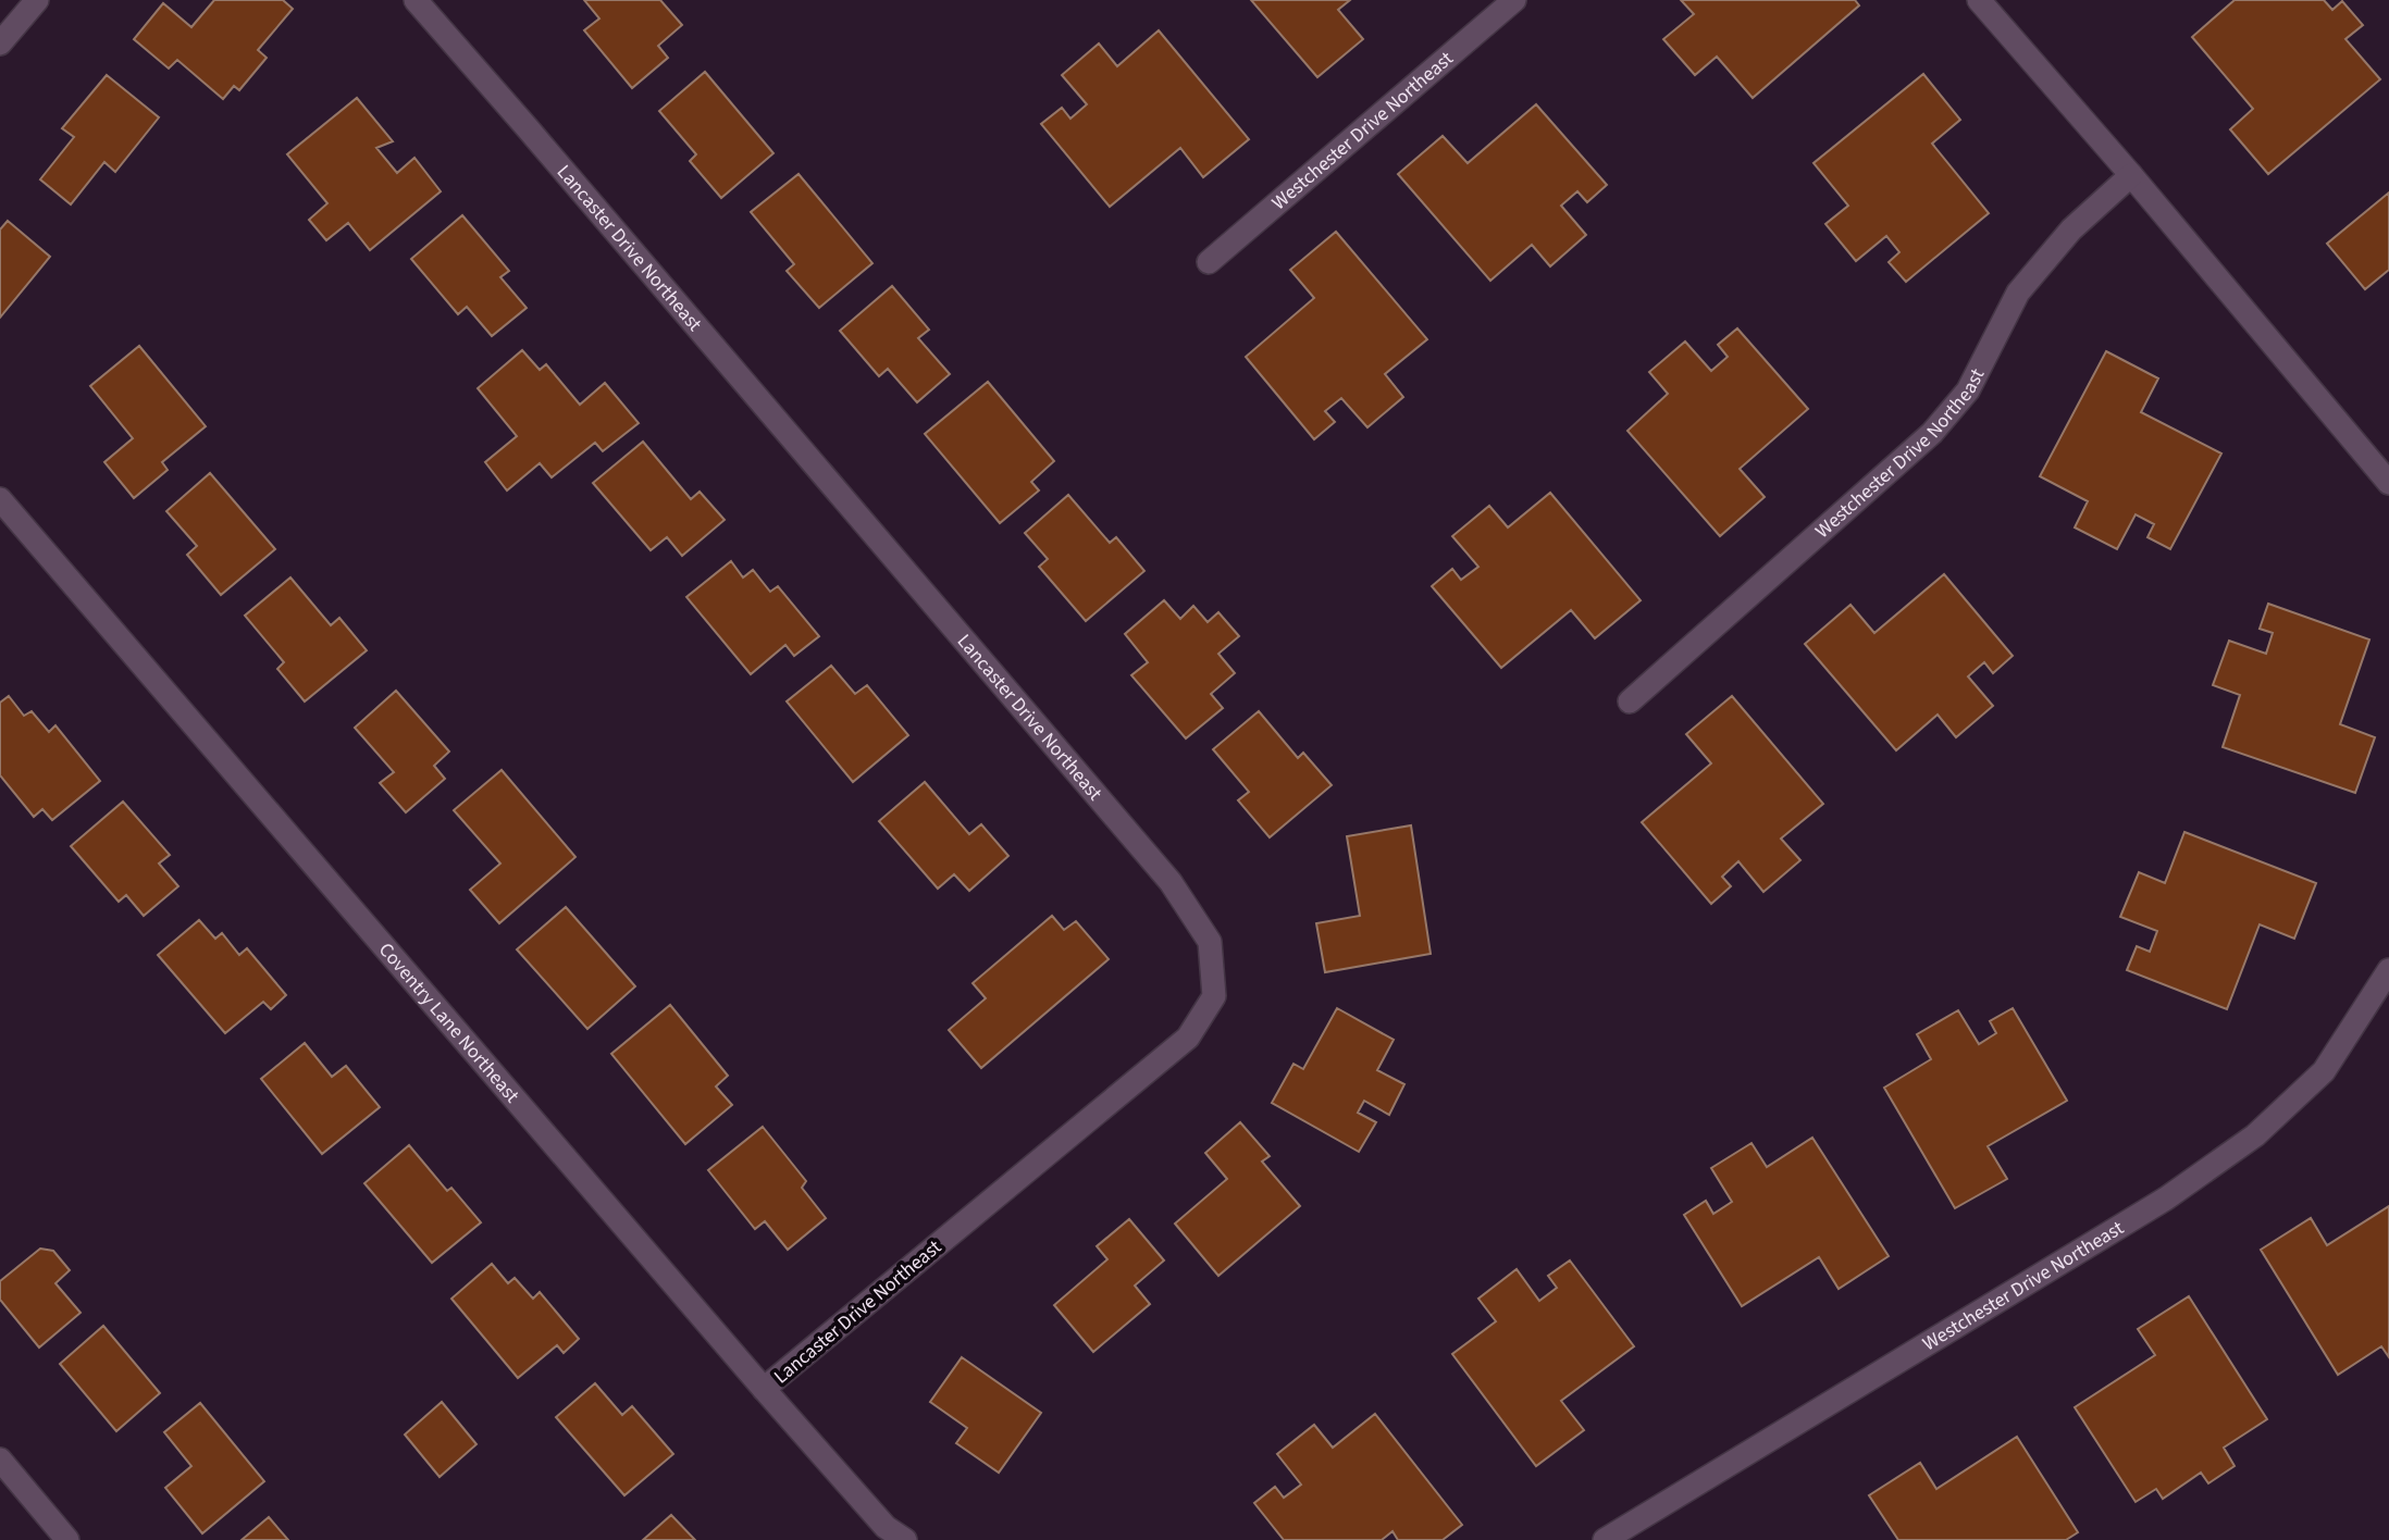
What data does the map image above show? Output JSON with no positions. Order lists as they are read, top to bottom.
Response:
{
  "streets": {
    "street": ["Westchester Drive Northeast", "Lancaster Drive Northeast", "Coventry Lane Northeast"]
  },
  "crossings": [
    ["Lancaster Drive Northeast", "Coventry Lane Northeast"]
  ]
}
